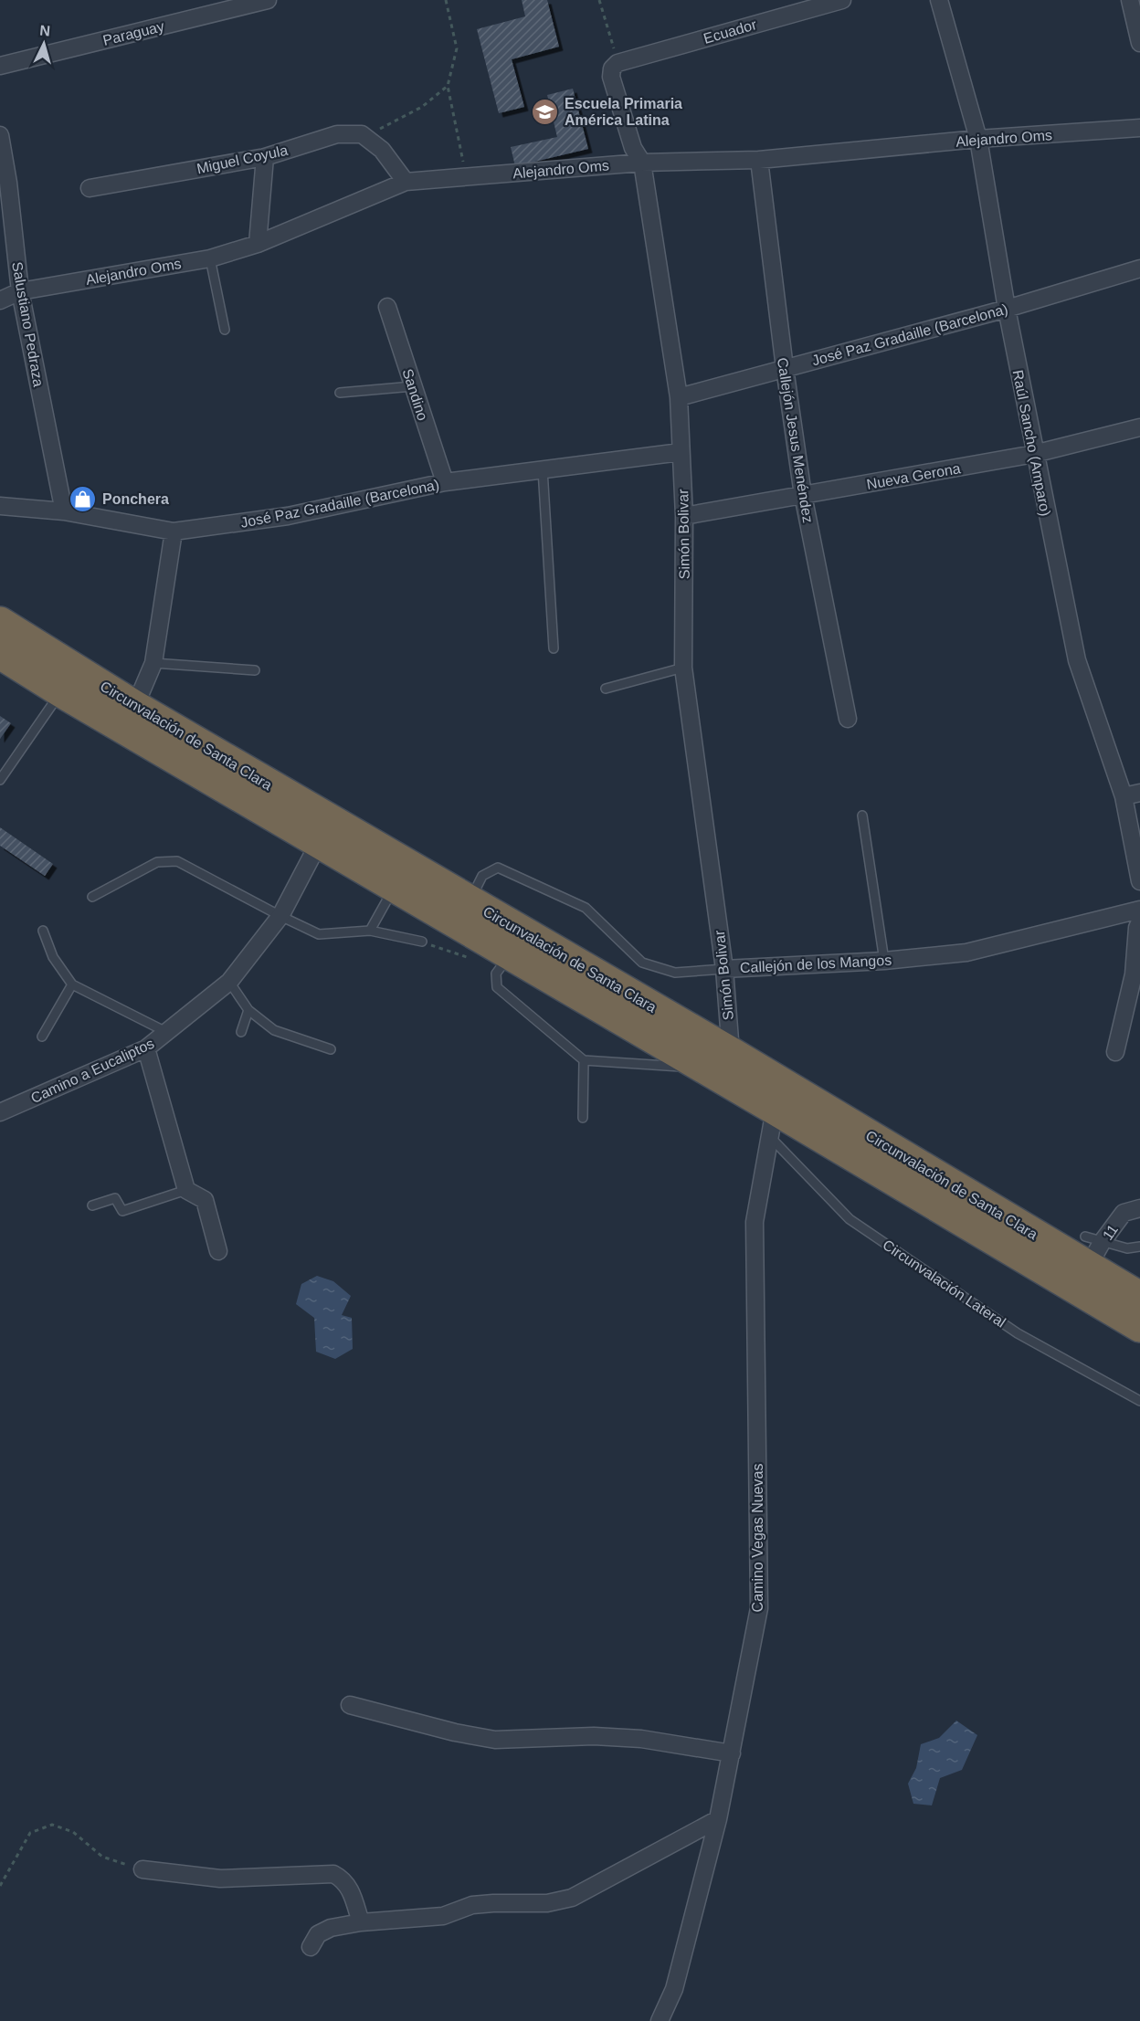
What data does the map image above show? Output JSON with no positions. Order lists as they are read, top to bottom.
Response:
{
  "streets": {
    "highway": ["Circunvalación de Santa Clara"],
    "street": [
      "Ecuador",
      "Paraguay",
      "Alejandro Oms",
      "Miguel Coyula",
      "Salustiano Pedraza",
      "José Paz Gradaille (Barcelona)",
      "Sandino",
      "Callejón Jesus Menéndez",
      "Raúl Sancho (Amparo)",
      "Nueva Gerona",
      "Simón Bolivar",
      "Callejón de los Mangos",
      "Camino a Eucaliptos",
      "11",
      "Camino Vegas Nuevas"
    ],
    "lane": ["Circunvalación Lateral"]
  },
  "crossings": [
    ["Ecuador", "Simón Bolivar"],
    ["Alejandro Oms", "Salustiano Pedraza"],
    ["Alejandro Oms", "Callejón Jesus Menéndez"],
    ["Alejandro Oms", "Raúl Sancho (Amparo)"],
    ["Alejandro Oms", "Simón Bolivar"],
    ["Salustiano Pedraza", "José Paz Gradaille (Barcelona)"],
    ["José Paz Gradaille (Barcelona)", "Sandino"],
    ["José Paz Gradaille (Barcelona)", "Callejón Jesus Menéndez"],
    ["José Paz Gradaille (Barcelona)", "Raúl Sancho (Amparo)"],
    ["José Paz Gradaille (Barcelona)", "Simón Bolivar"],
    ["Callejón Jesus Menéndez", "Nueva Gerona"],
    ["Raúl Sancho (Amparo)", "Nueva Gerona"],
    ["Nueva Gerona", "Simón Bolivar"],
    ["Simón Bolivar", "Circunvalación de Santa Clara"],
    ["Simón Bolivar", "Callejón de los Mangos"],
    ["Circunvalación de Santa Clara", "Callejón de los Mangos"],
    ["Circunvalación de Santa Clara", "Camino a Eucaliptos"],
    ["Circunvalación de Santa Clara", "11"],
    ["Circunvalación de Santa Clara", "Circunvalación Lateral"],
    ["Circunvalación de Santa Clara", "Camino Vegas Nuevas"],
    ["Circunvalación Lateral", "Camino Vegas Nuevas"]
  ],
  "places": {
    "school or university": ["Escuela Primaria América Latina"],
    "shop": ["Ponchera"]
  },
  "north": "top"
}
